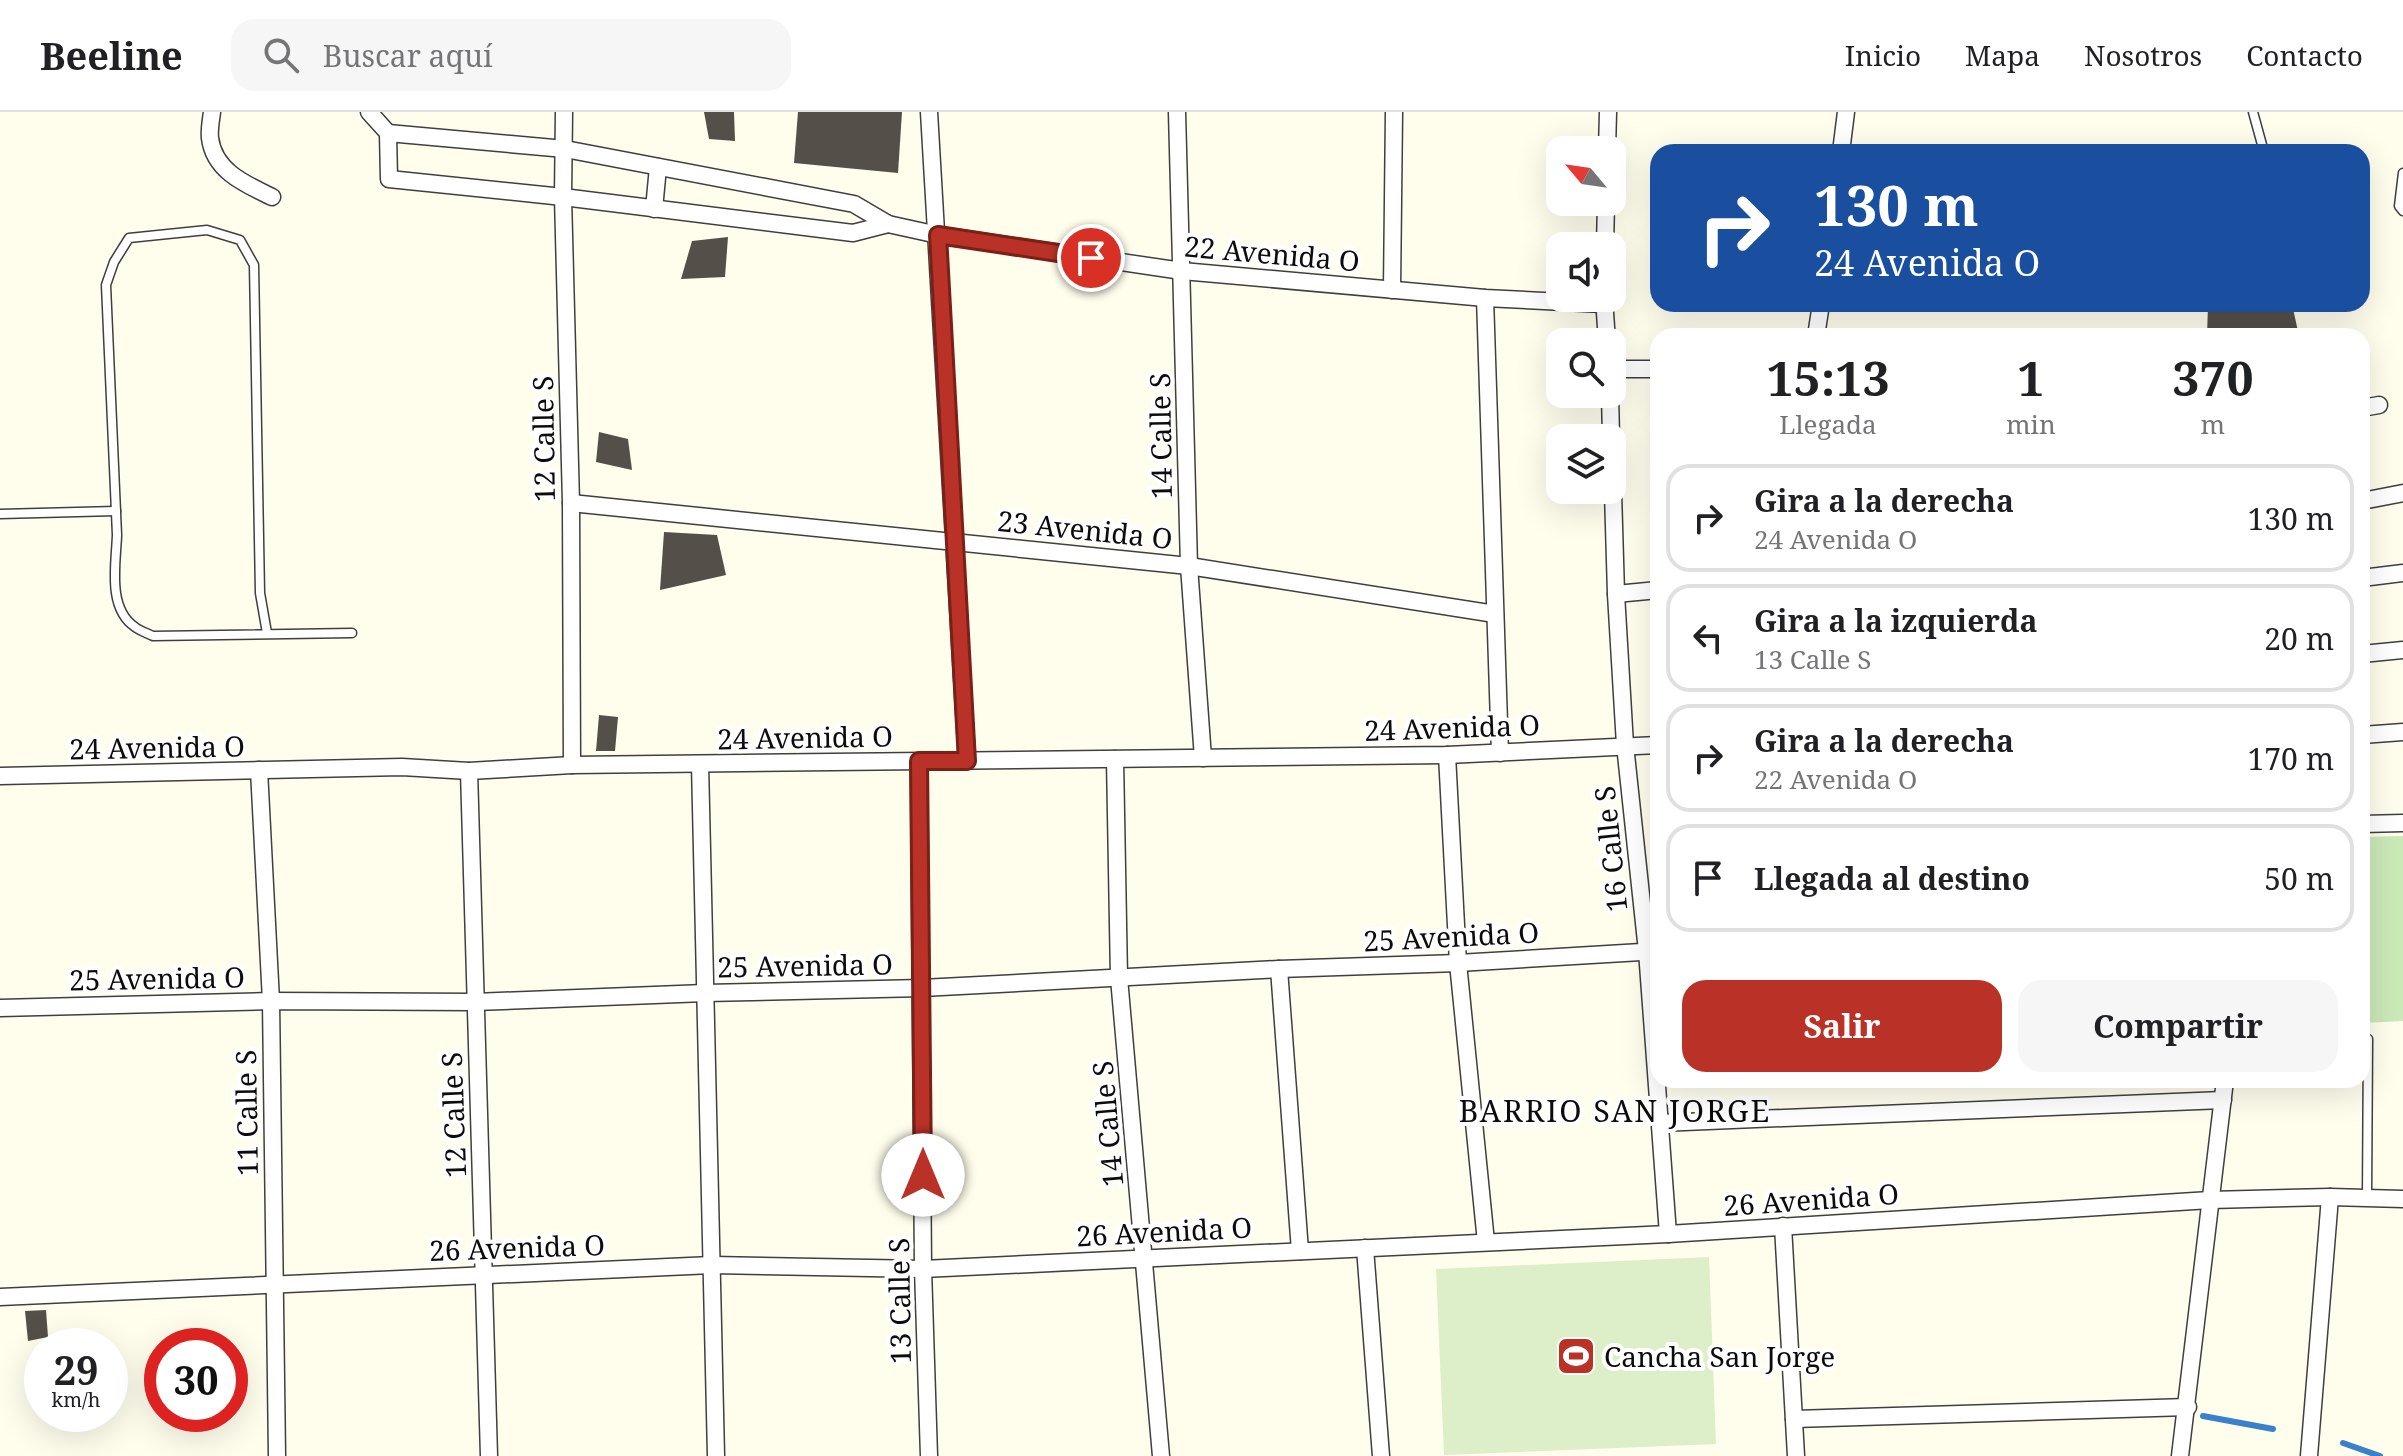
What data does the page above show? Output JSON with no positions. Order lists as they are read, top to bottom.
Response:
{
  "streets": {
    "street": [
      "22 Avenida O",
      "14 Calle S",
      "12 Calle S",
      "23 Avenida O",
      "24 Avenida O",
      "16 Calle S",
      "25 Avenida O",
      "11 Calle S",
      "26 Avenida O",
      "13 Calle S"
    ]
  },
  "crossings": [
    ["22 Avenida O", "14 Calle S"],
    ["14 Calle S", "23 Avenida O"],
    ["14 Calle S", "24 Avenida O"],
    ["14 Calle S", "25 Avenida O"],
    ["14 Calle S", "26 Avenida O"],
    ["12 Calle S", "23 Avenida O"],
    ["12 Calle S", "24 Avenida O"],
    ["12 Calle S", "25 Avenida O"],
    ["12 Calle S", "26 Avenida O"],
    ["24 Avenida O", "16 Calle S"],
    ["24 Avenida O", "11 Calle S"],
    ["24 Avenida O", "13 Calle S"],
    ["16 Calle S", "26 Avenida O"],
    ["25 Avenida O", "11 Calle S"],
    ["25 Avenida O", "13 Calle S"],
    ["11 Calle S", "26 Avenida O"],
    ["26 Avenida O", "13 Calle S"]
  ],
  "districts": ["BARRIO SAN JORGE"],
  "places": {
    "sports": ["Cancha San Jorge"]
  },
  "north": "top left",
  "page": {
    "header": "Beeline",
    "search": "Buscar aquí",
    "nav": [
      "Inicio",
      "Mapa",
      "Nosotros",
      "Contacto"
    ],
    "turn": ["130 m", "24 Avenida O"],
    "eta": [
      "15:13",
      "Llegada",
      "1",
      "min",
      "370",
      "m"
    ],
    "list": [
      {
        "name": "Gira a la derecha",
        "note": "24 Avenida O",
        "value": "130 m"
      },
      {
        "name": "Gira a la izquierda",
        "note": "13 Calle S",
        "value": "20 m"
      },
      {
        "name": "Gira a la derecha",
        "note": "22 Avenida O",
        "value": "170 m"
      },
      {
        "name": "Llegada al destino",
        "value": "50 m"
      }
    ],
    "buttons": ["Salir", "Compartir"],
    "speed": "29 km/h",
    "limit": "30"
  }
}
